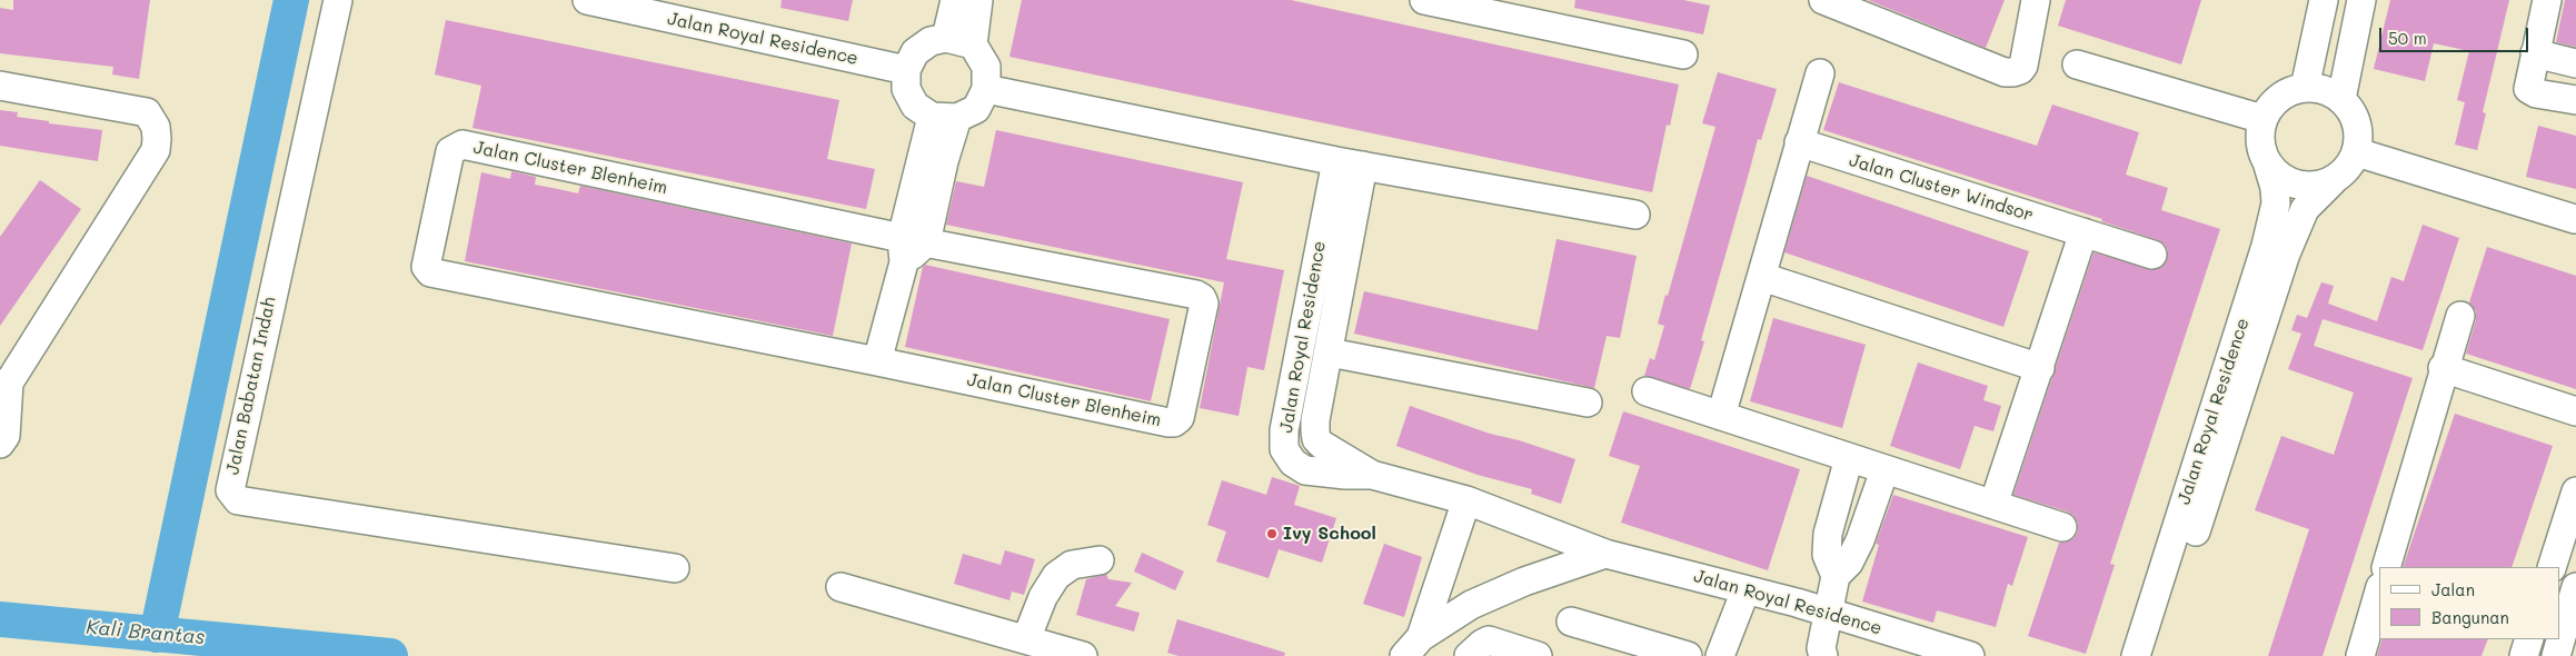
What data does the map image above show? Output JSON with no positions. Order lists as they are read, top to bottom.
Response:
{
  "streets": {
    "street": [
      "Jalan Royal Residence",
      "Jalan Cluster Blenheim",
      "Jalan Cluster Windsor",
      "Jalan Babatan Indah"
    ]
  },
  "water": ["Kali Brantas"],
  "places": ["Ivy School"],
  "legend": ["Jalan", "Bangunan"],
  "scale_bar": "50 m"
}
